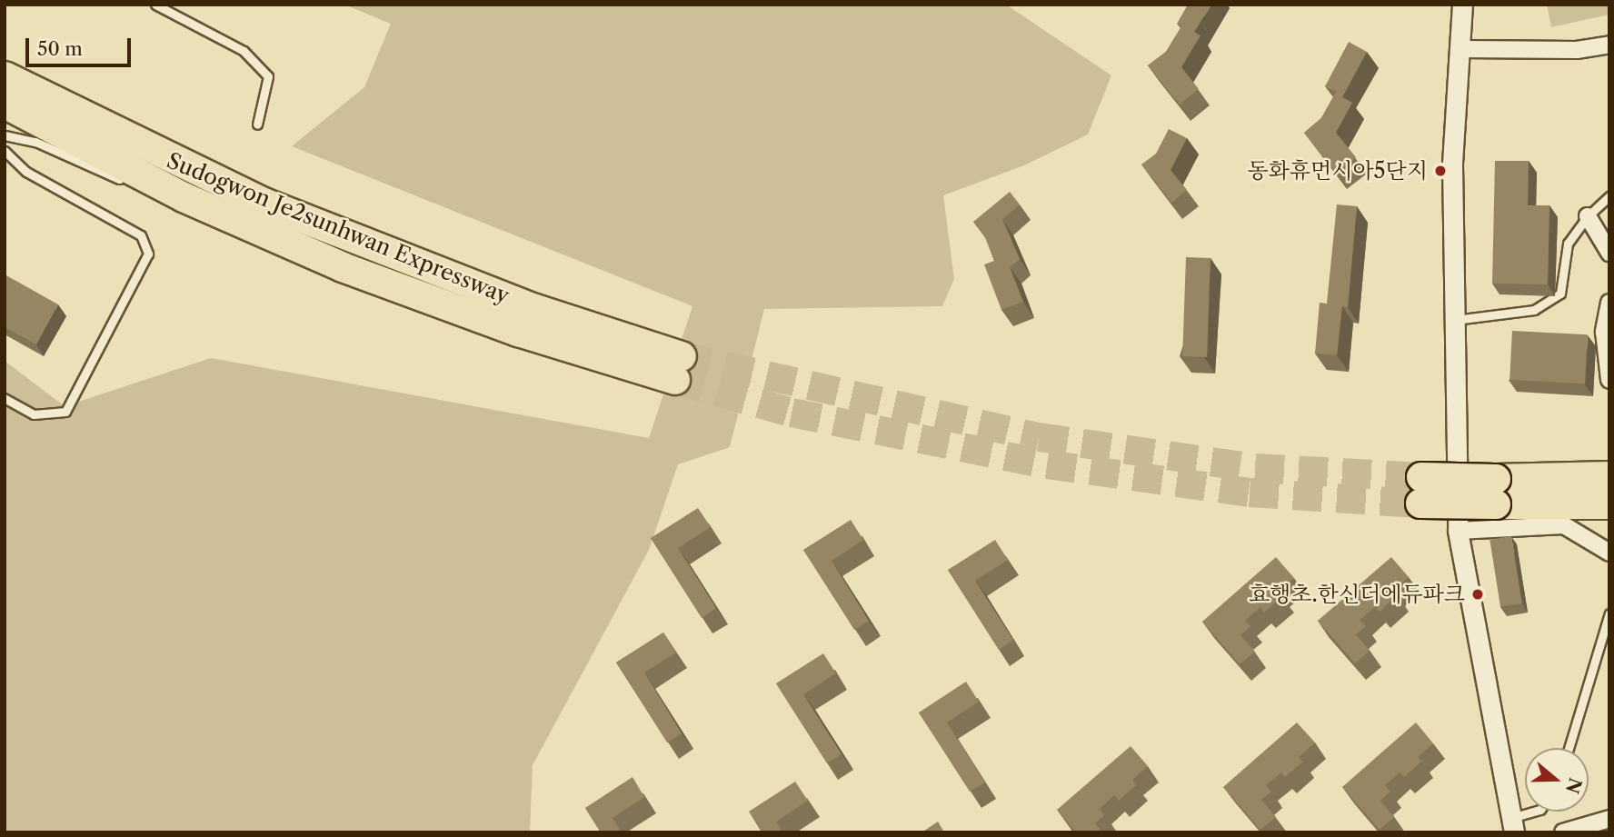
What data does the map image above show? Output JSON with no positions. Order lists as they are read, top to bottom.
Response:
{
  "streets": {
    "highway": ["Sudogwon Je2sunhwan Expressway"]
  },
  "places": ["동화휴먼시아5단지", "효행초.한신더에듀파크"],
  "scale_bar": "50 m",
  "north": "right"
}
